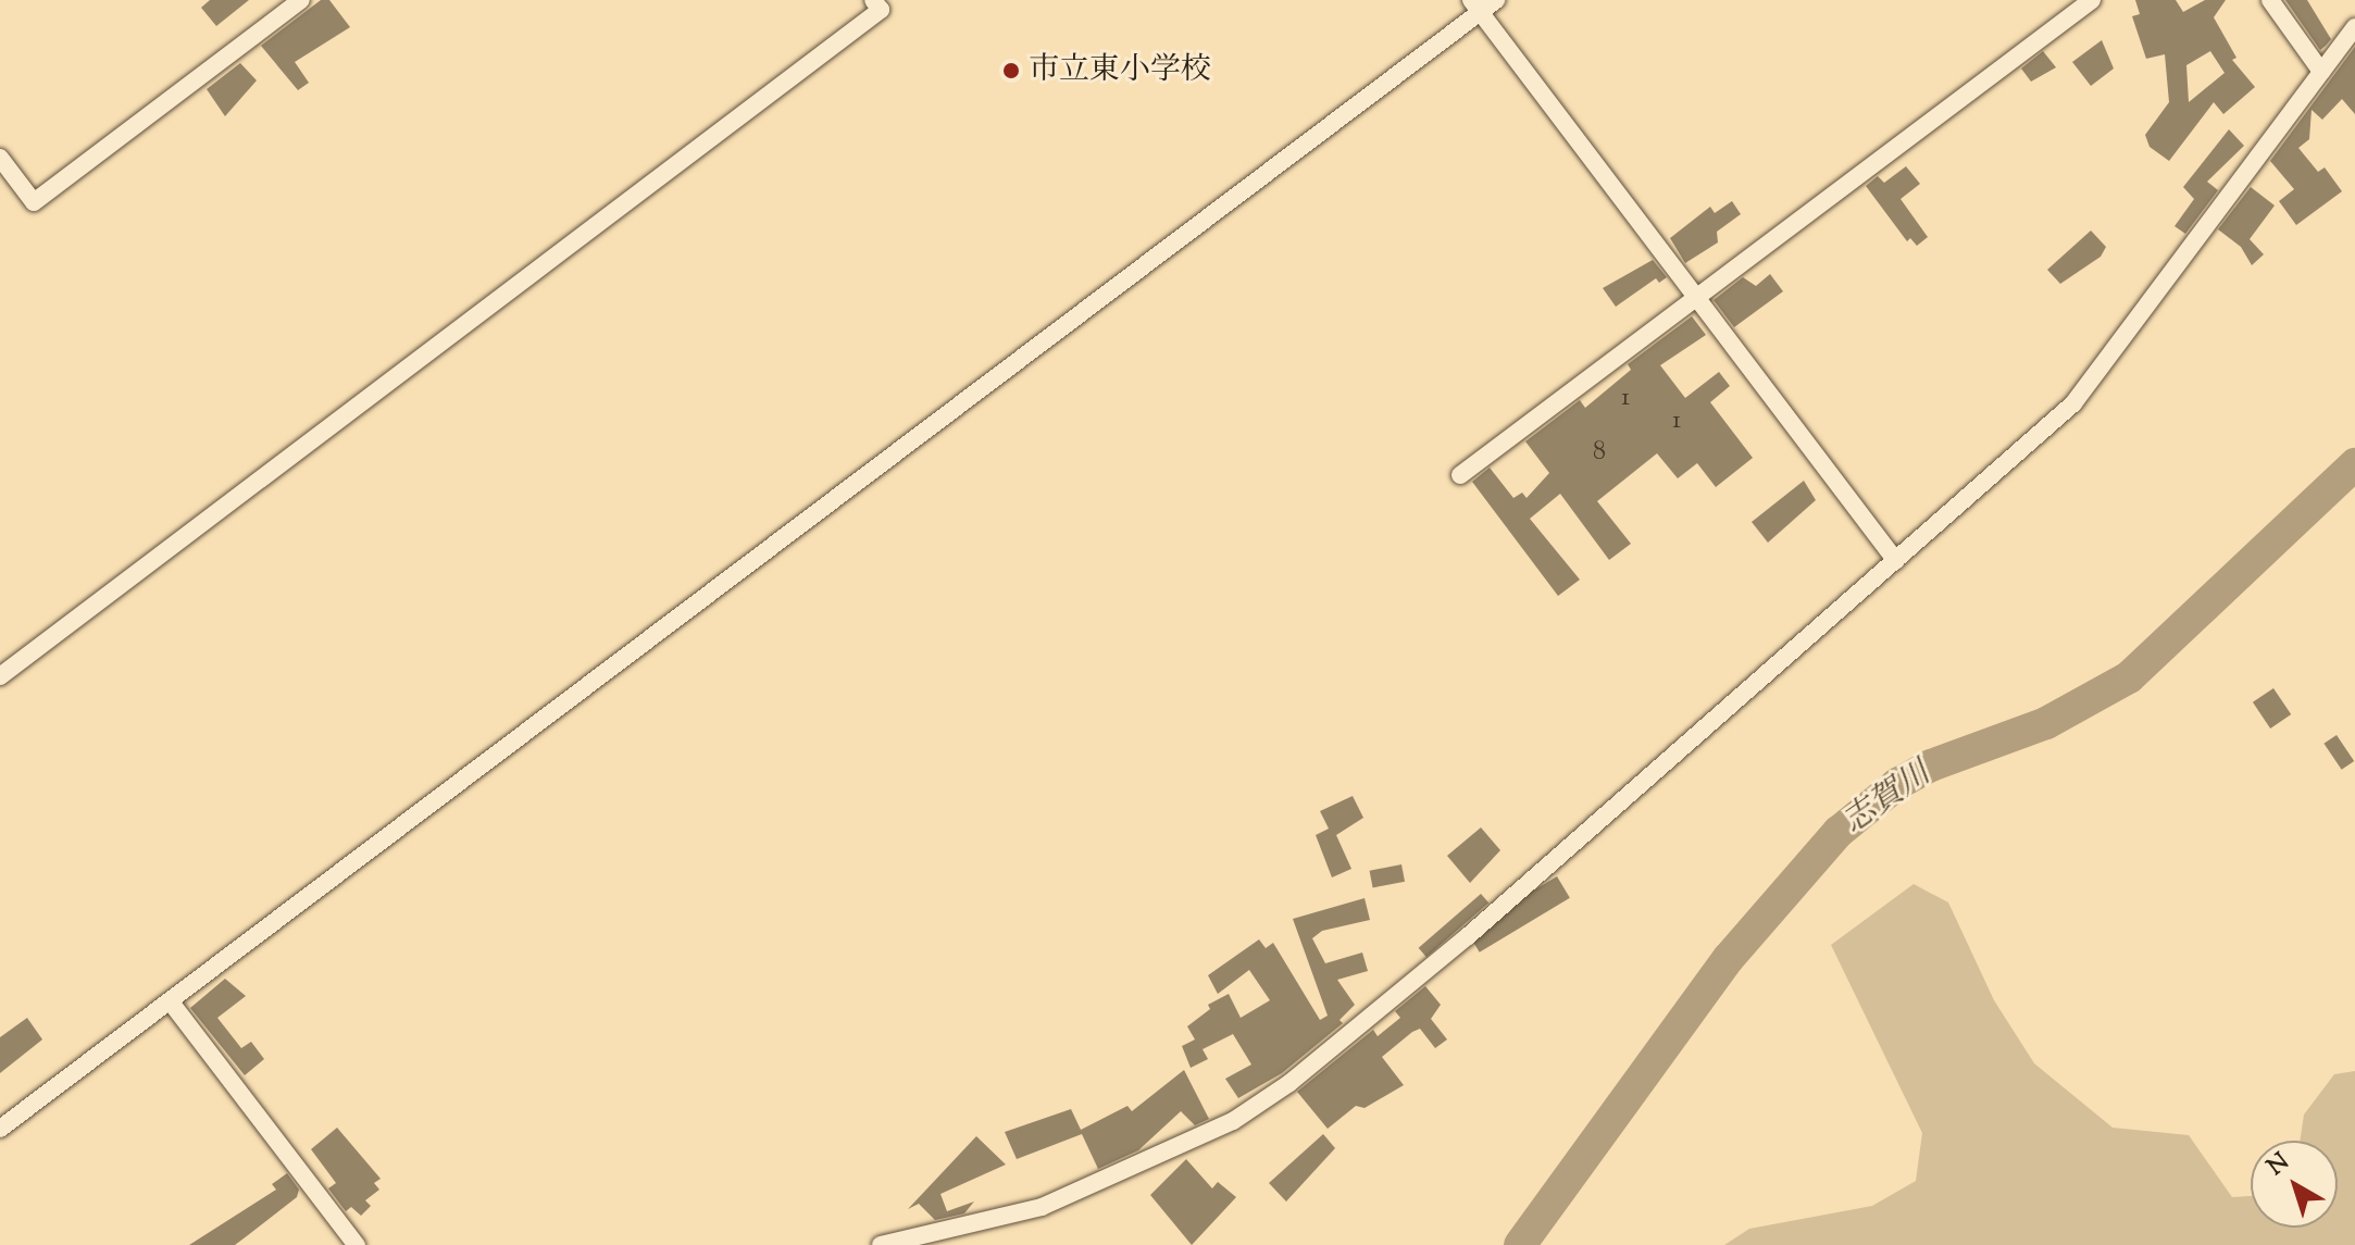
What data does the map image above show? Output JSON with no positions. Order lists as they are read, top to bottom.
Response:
{
  "water": ["志賀川"],
  "places": ["市立東小学校"],
  "house_numbers": ["1", "1", "8"],
  "north": "top left"
}
